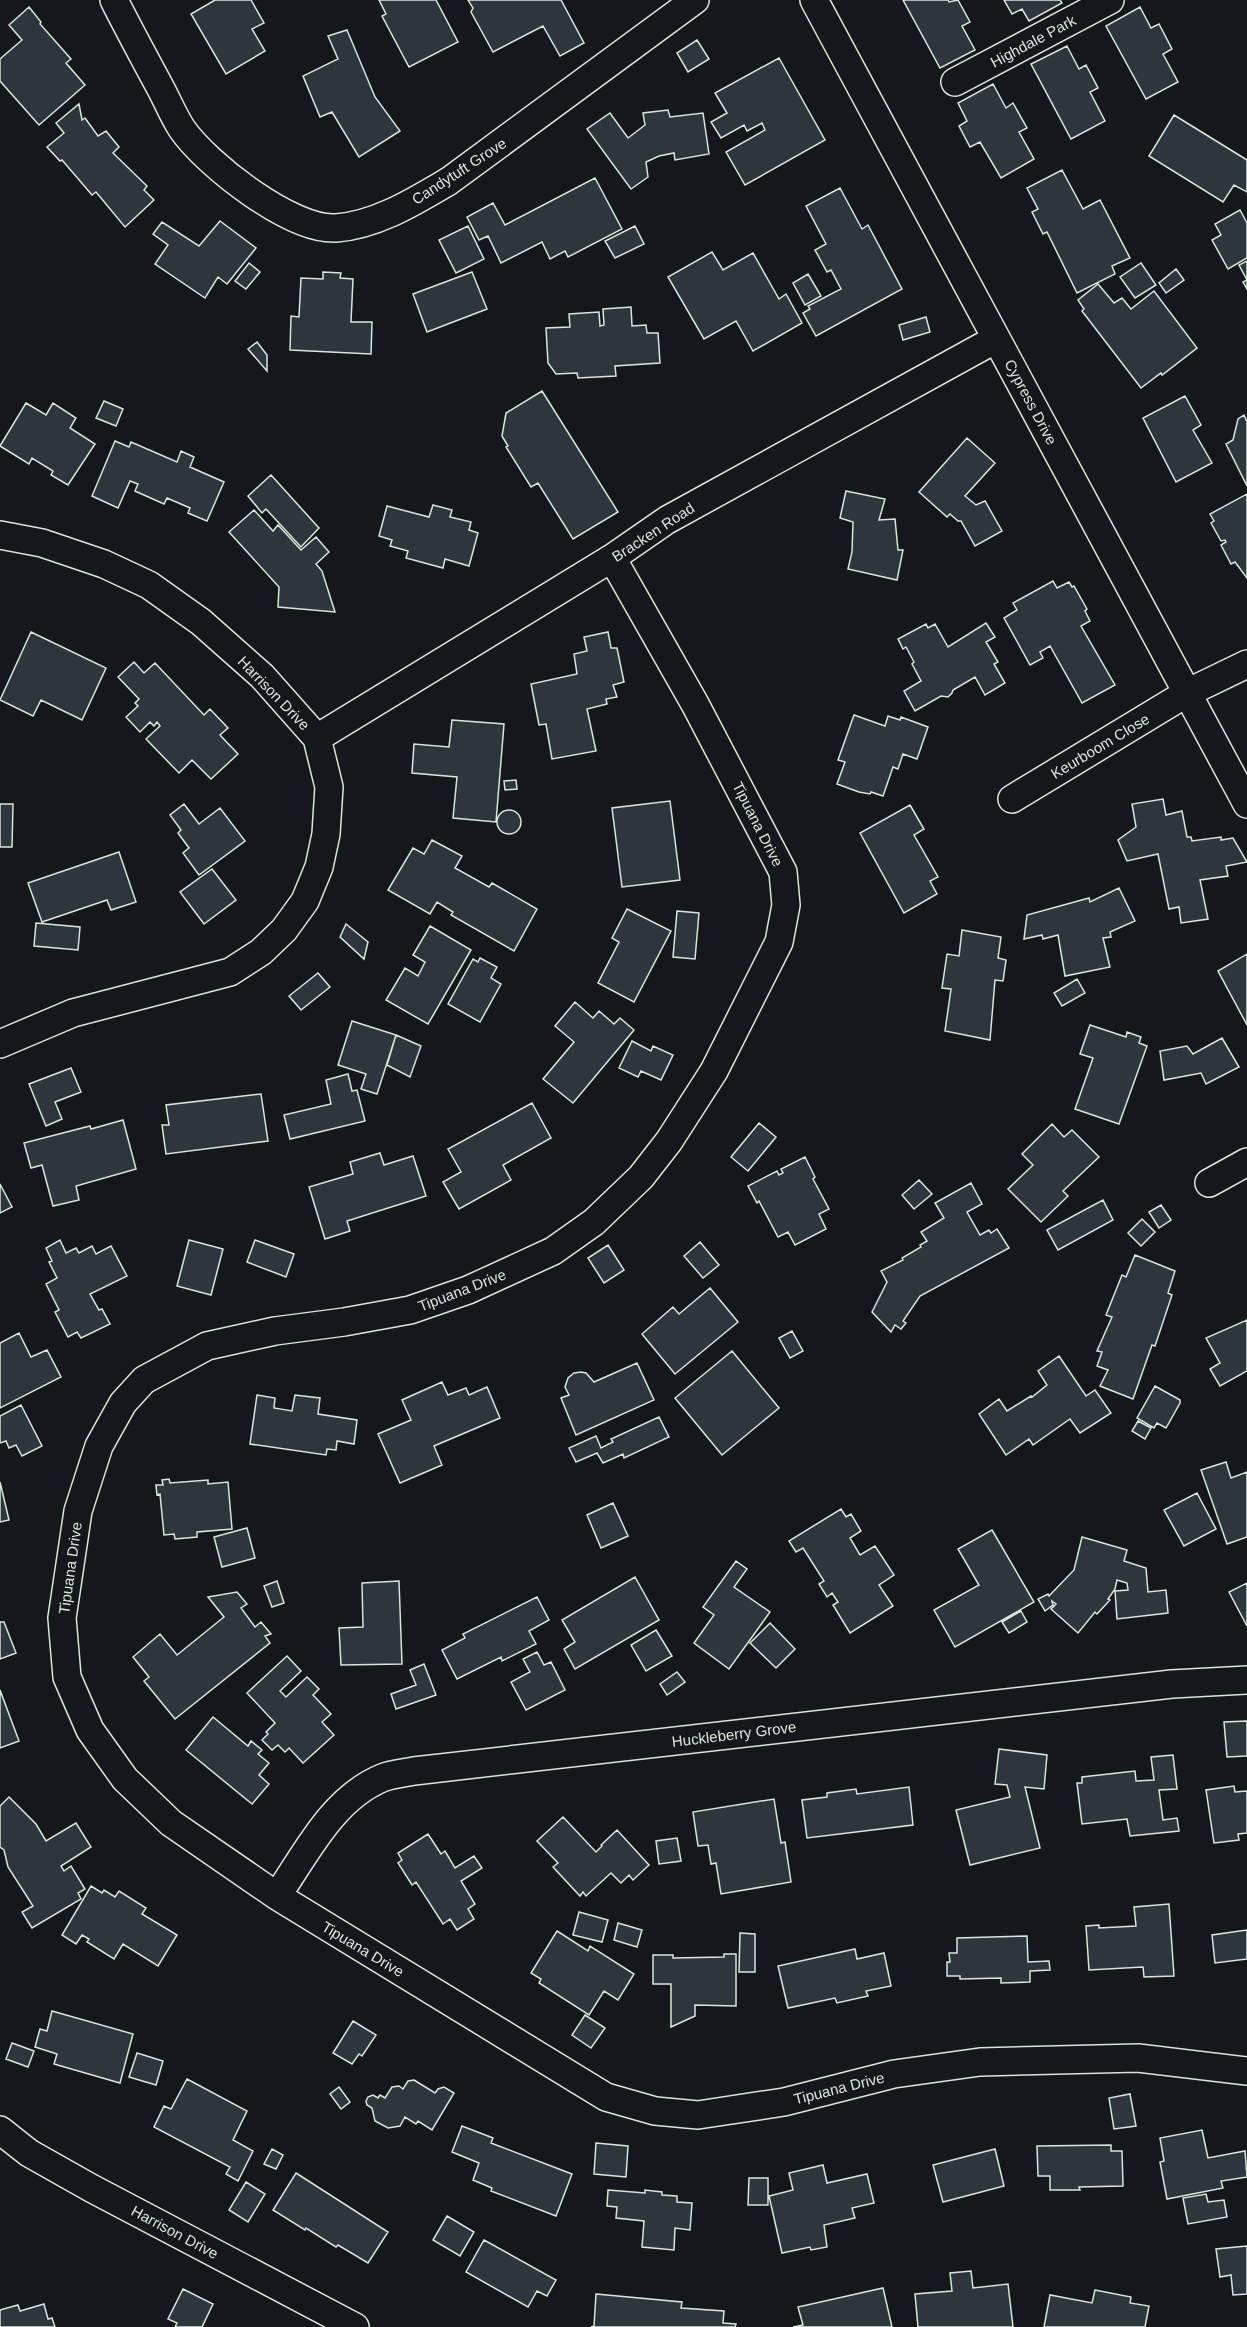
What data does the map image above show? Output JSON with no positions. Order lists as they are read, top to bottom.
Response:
{
  "streets": {
    "street": [
      "Highdale Park",
      "Candytuft Grove",
      "Cypress Drive",
      "Bracken Road",
      "Harrison Drive",
      "Keurboom Close",
      "Tipuana Drive",
      "Huckleberry Grove"
    ]
  },
  "crossings": [
    ["Cypress Drive", "Bracken Road"],
    ["Cypress Drive", "Keurboom Close"],
    ["Bracken Road", "Harrison Drive"],
    ["Bracken Road", "Tipuana Drive"],
    ["Tipuana Drive", "Huckleberry Grove"]
  ]
}
